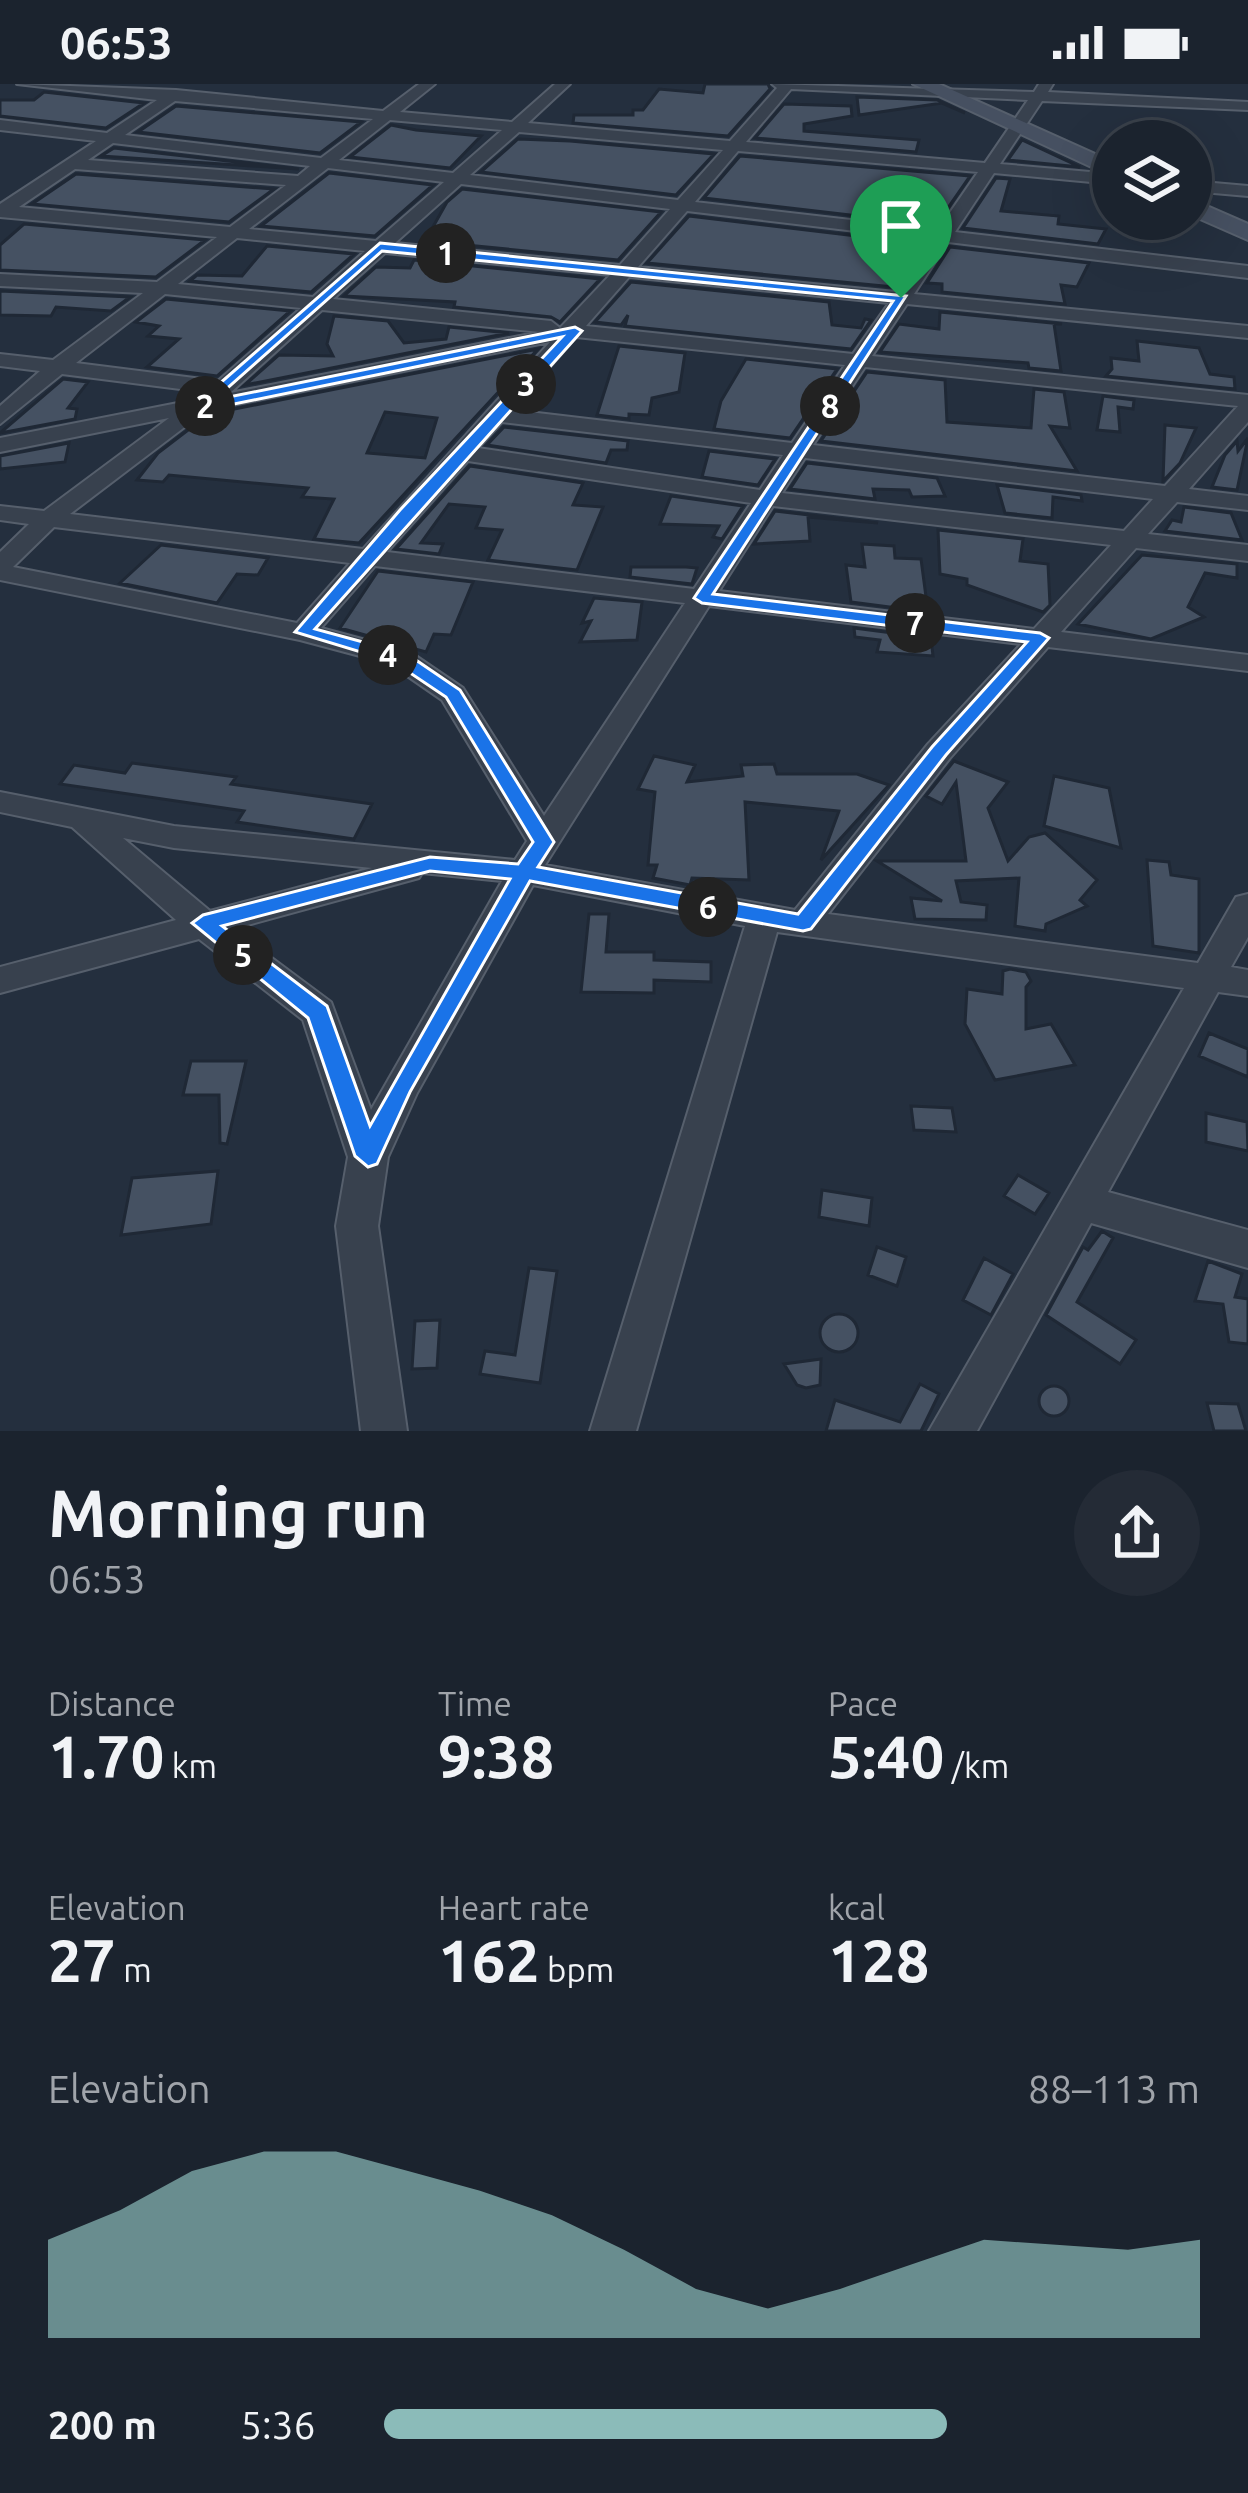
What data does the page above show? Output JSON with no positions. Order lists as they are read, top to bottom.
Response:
{
  "page": {
    "status": "06:53",
    "pins": [
      "1",
      "3",
      "2",
      "8",
      "7",
      "4",
      "6",
      "5"
    ],
    "heading": ["Morning run", "06:53"],
    "stats": [
      ["Distance", "1.70 km"],
      ["Time", "9:38"],
      ["Pace", "5:40 /km"],
      ["Elevation", "27 m"],
      ["Heart rate", "162 bpm"],
      ["kcal", "128"]
    ],
    "chart": ["Elevation", "88–113 m"],
    "list": [
      {
        "name": "200 m",
        "note": "5:36"
      }
    ]
  }
}
